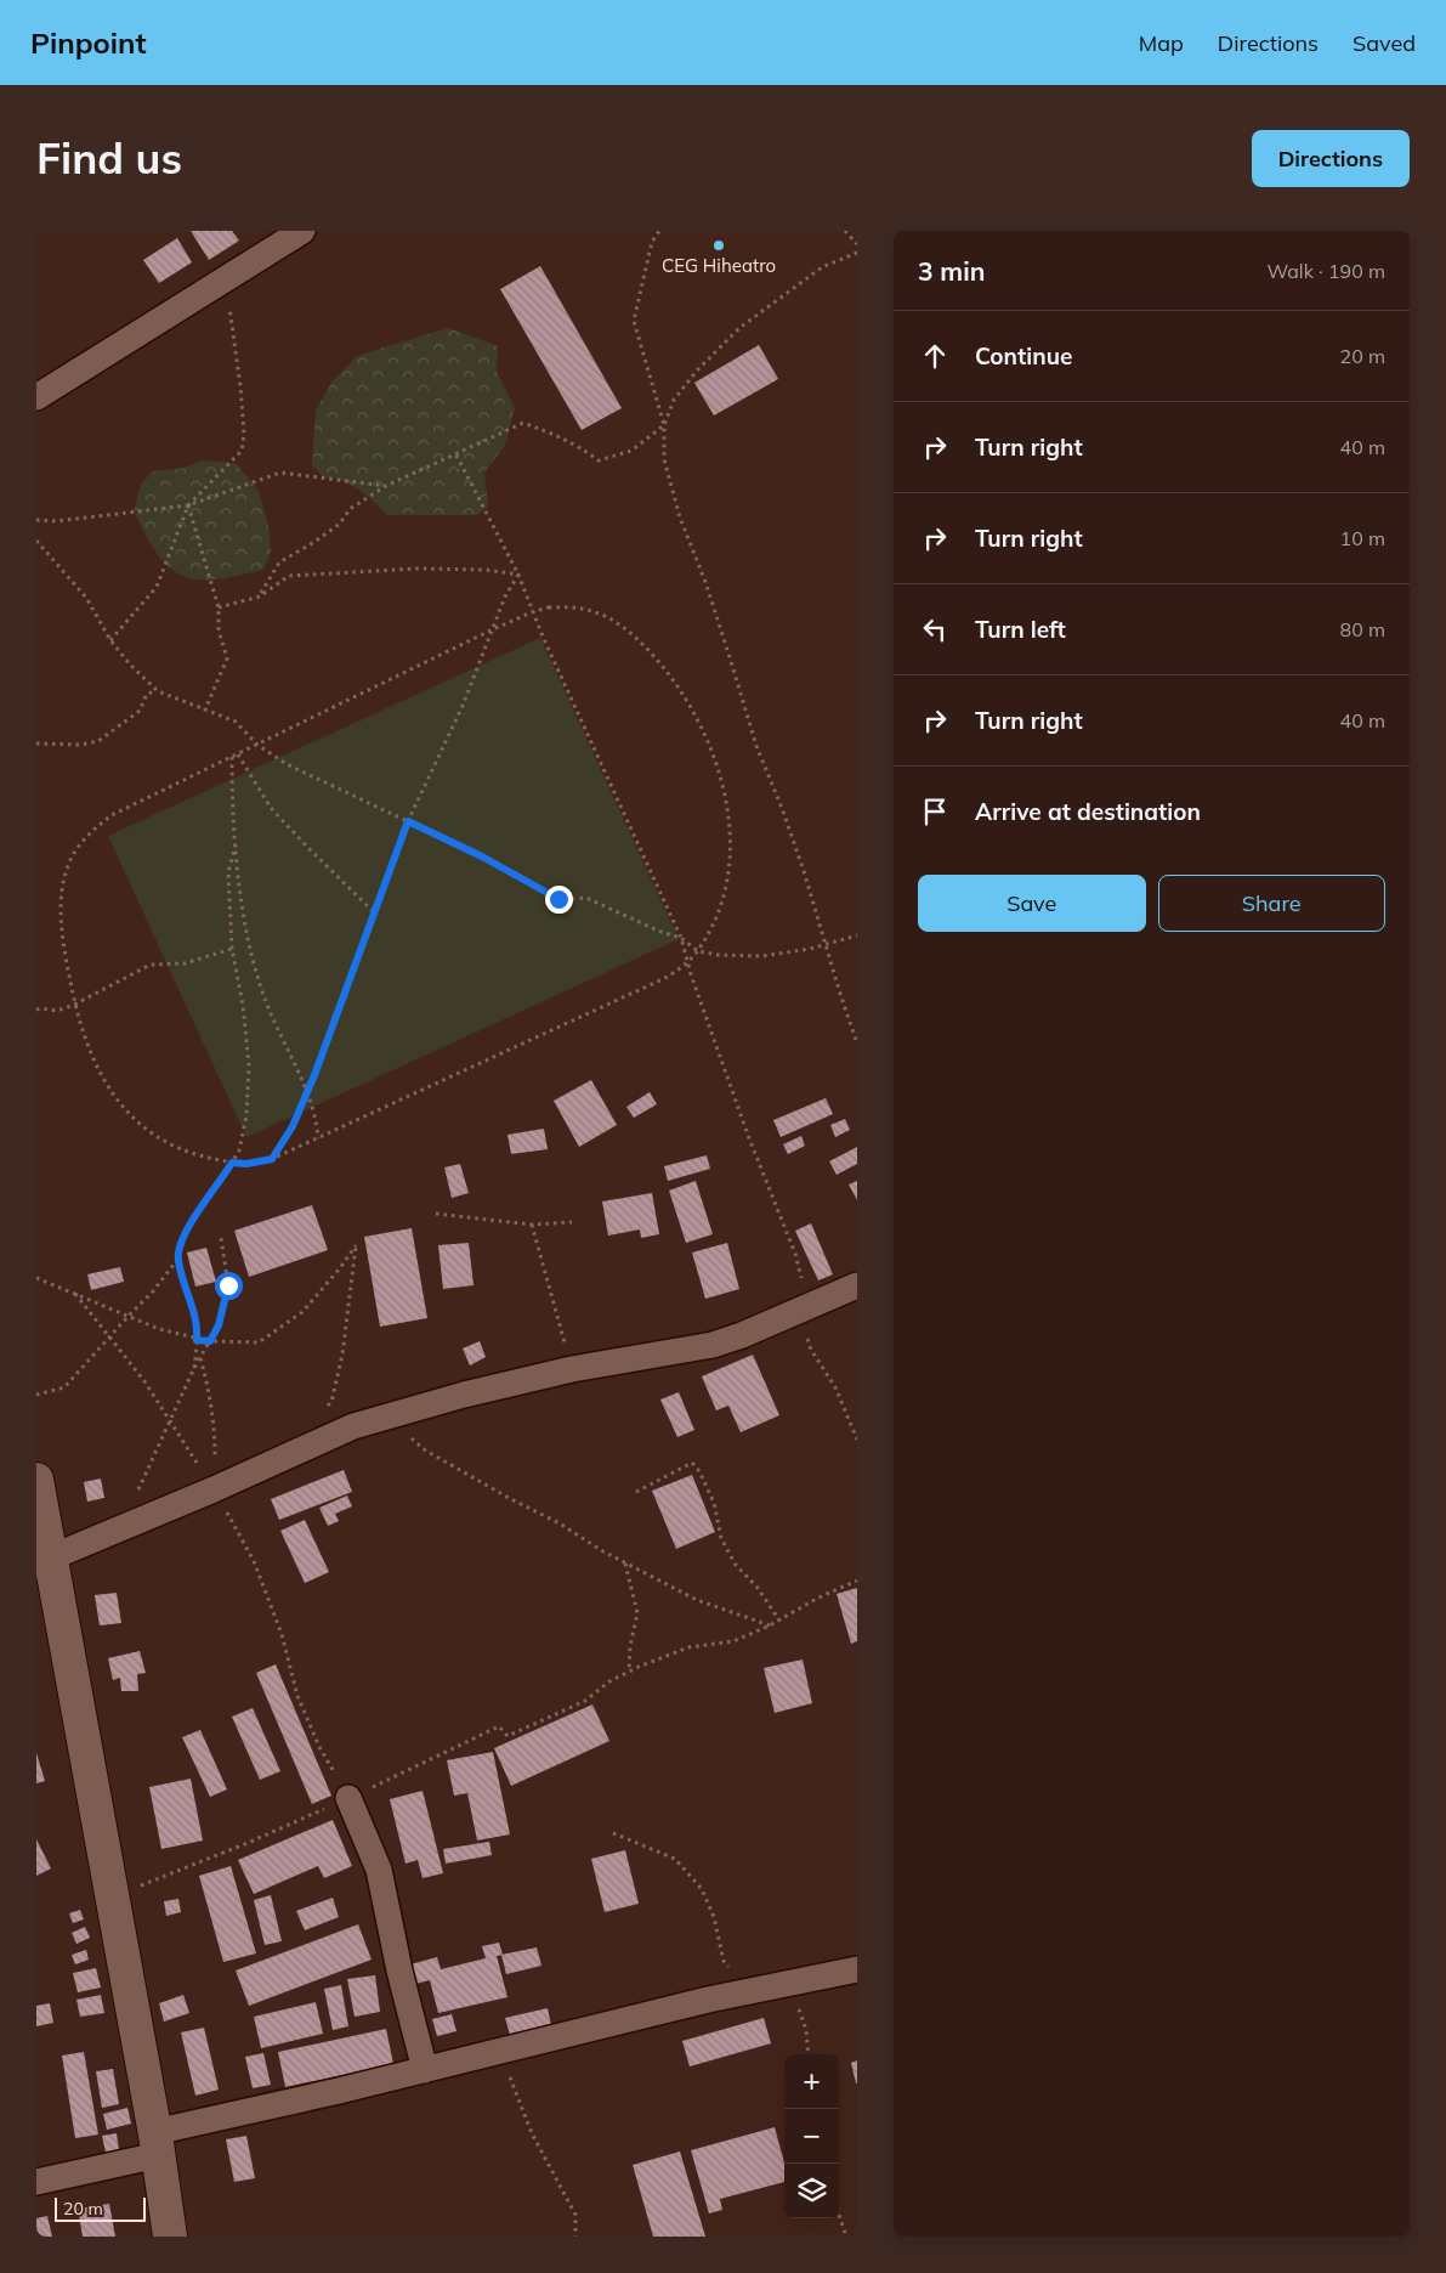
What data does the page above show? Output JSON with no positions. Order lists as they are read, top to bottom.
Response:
{
  "places": ["CEG Hiheatro"],
  "scale_bar": "20 m",
  "page": {
    "header": "Pinpoint",
    "nav": ["Map", "Directions", "Saved"],
    "buttons": [
      "Directions",
      ["Save", "Share"]
    ],
    "title": "Find us",
    "heading": ["3 min", "Walk · 190 m"],
    "list": [
      ["Continue", "20 m"],
      ["Turn right", "40 m"],
      ["Turn right", "10 m"],
      ["Turn left", "80 m"],
      ["Turn right", "40 m"],
      "Arrive at destination"
    ],
    "map_buttons": ["+", "−"],
    "scale": "20 m"
  }
}
